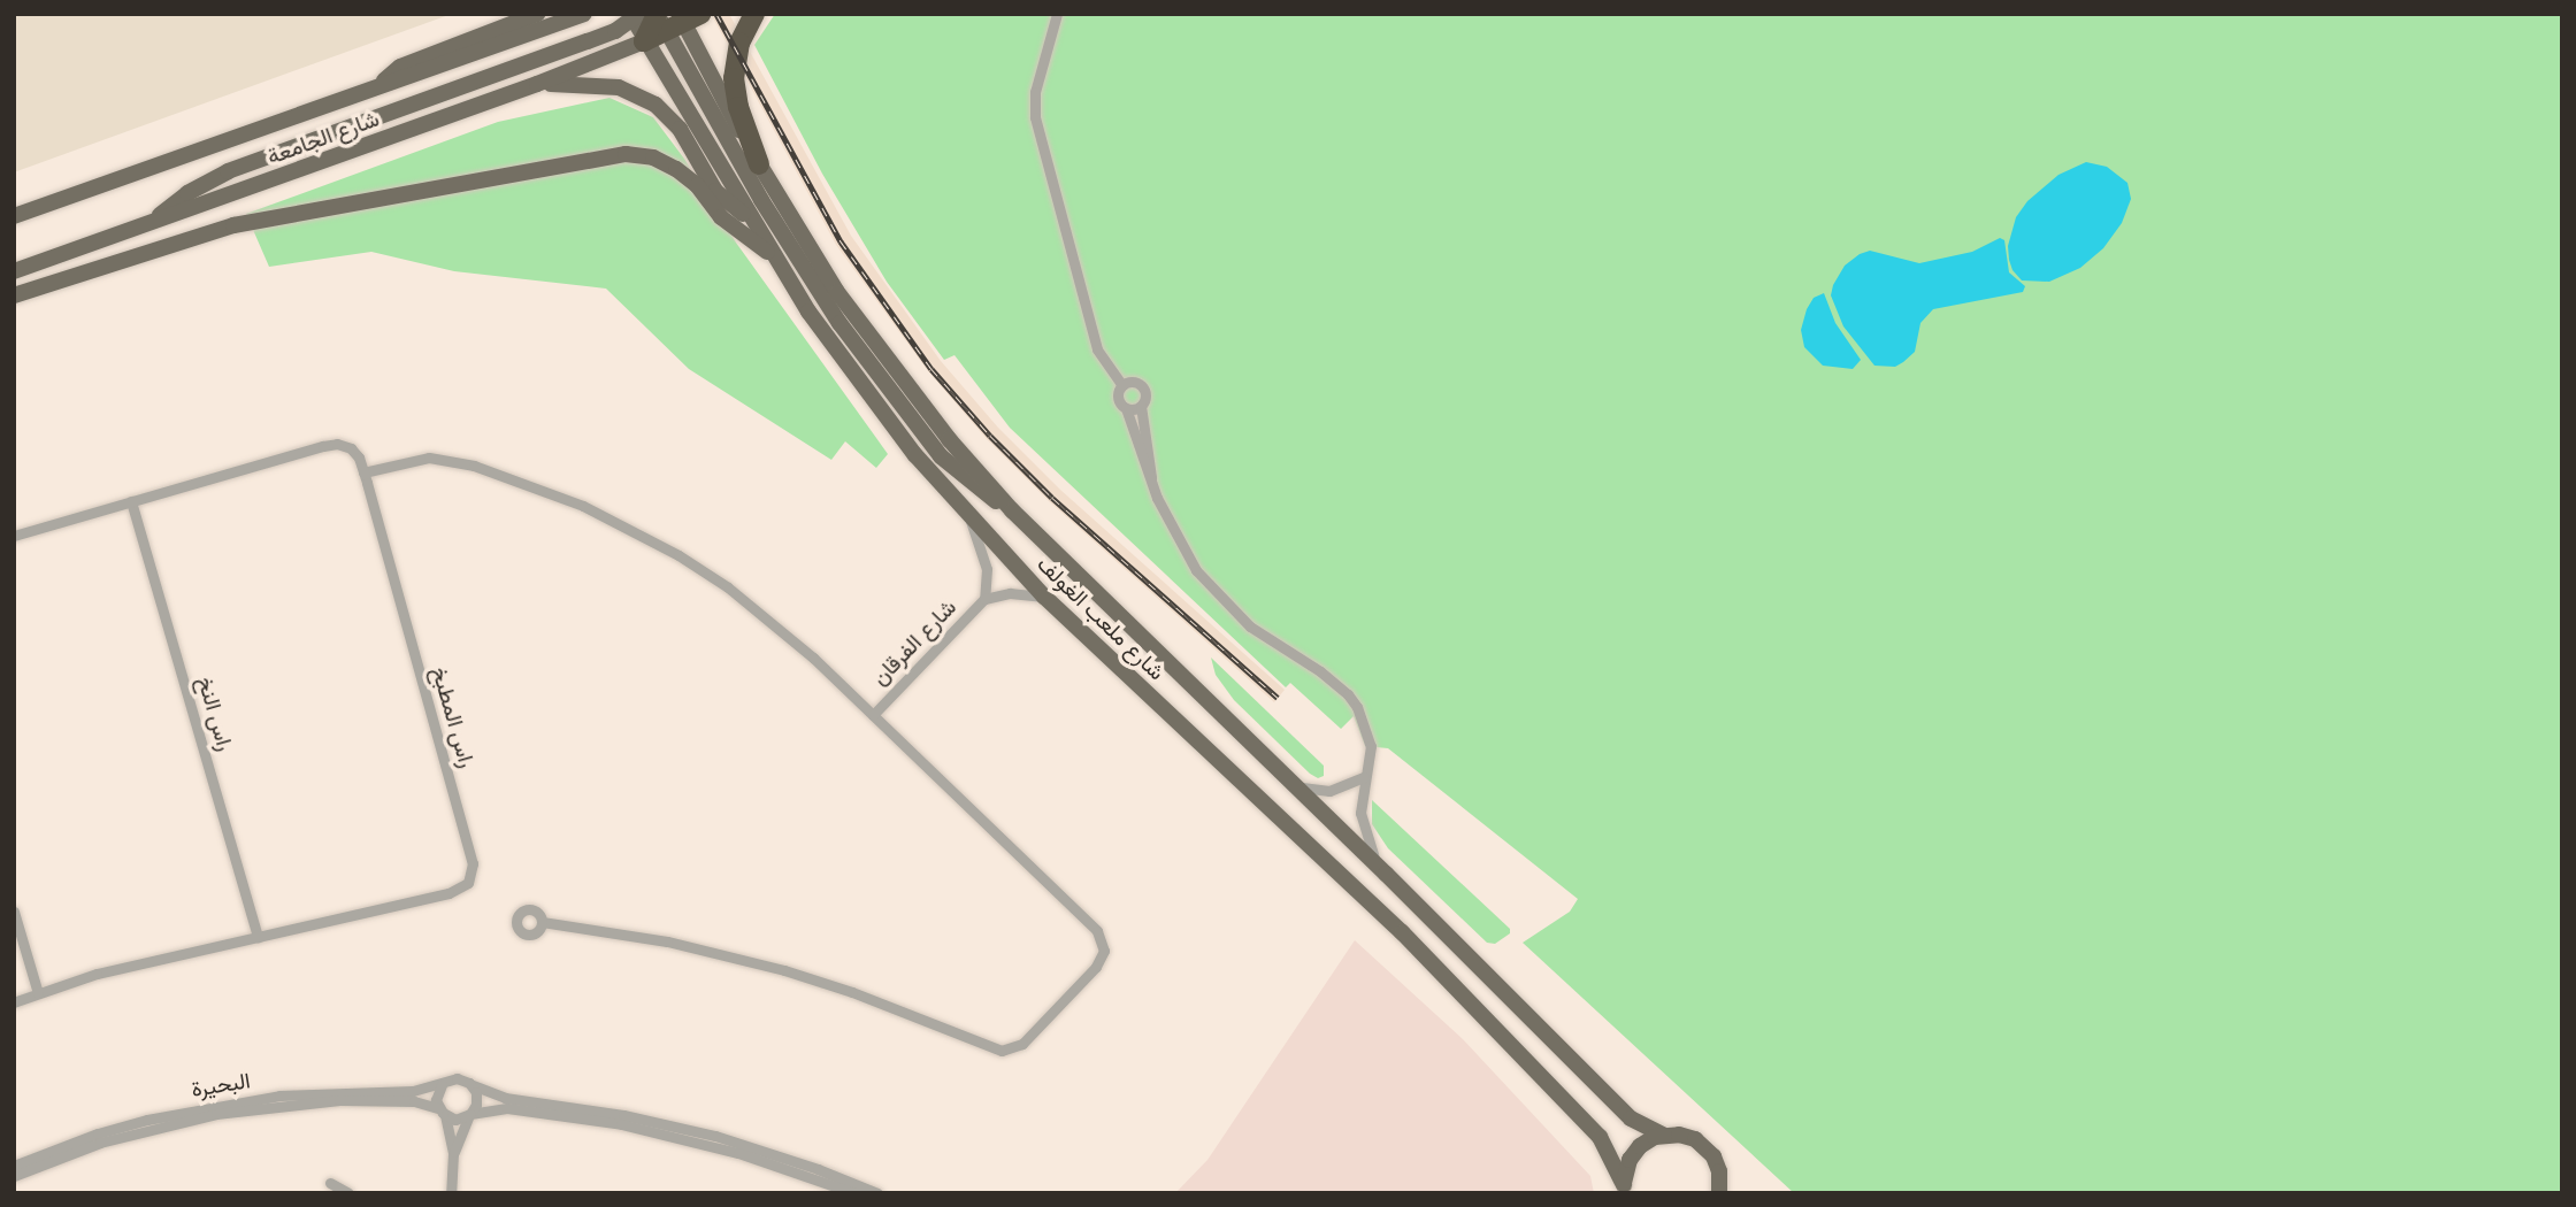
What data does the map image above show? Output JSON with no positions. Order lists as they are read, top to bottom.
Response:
{
  "streets": {
    "main road": ["شارع الجامعة", "شارع ملعب الغولف"],
    "street": [
      "شارع الفرقان",
      "راس النخ",
      "راس المطبخ",
      "البحيرة"
    ]
  },
  "crossings": [
    ["شارع الجامعة", "شارع ملعب الغولف"],
    ["شارع ملعب الغولف", "شارع الفرقان"],
    ["راس النخ", "راس المطبخ"]
  ]
}
